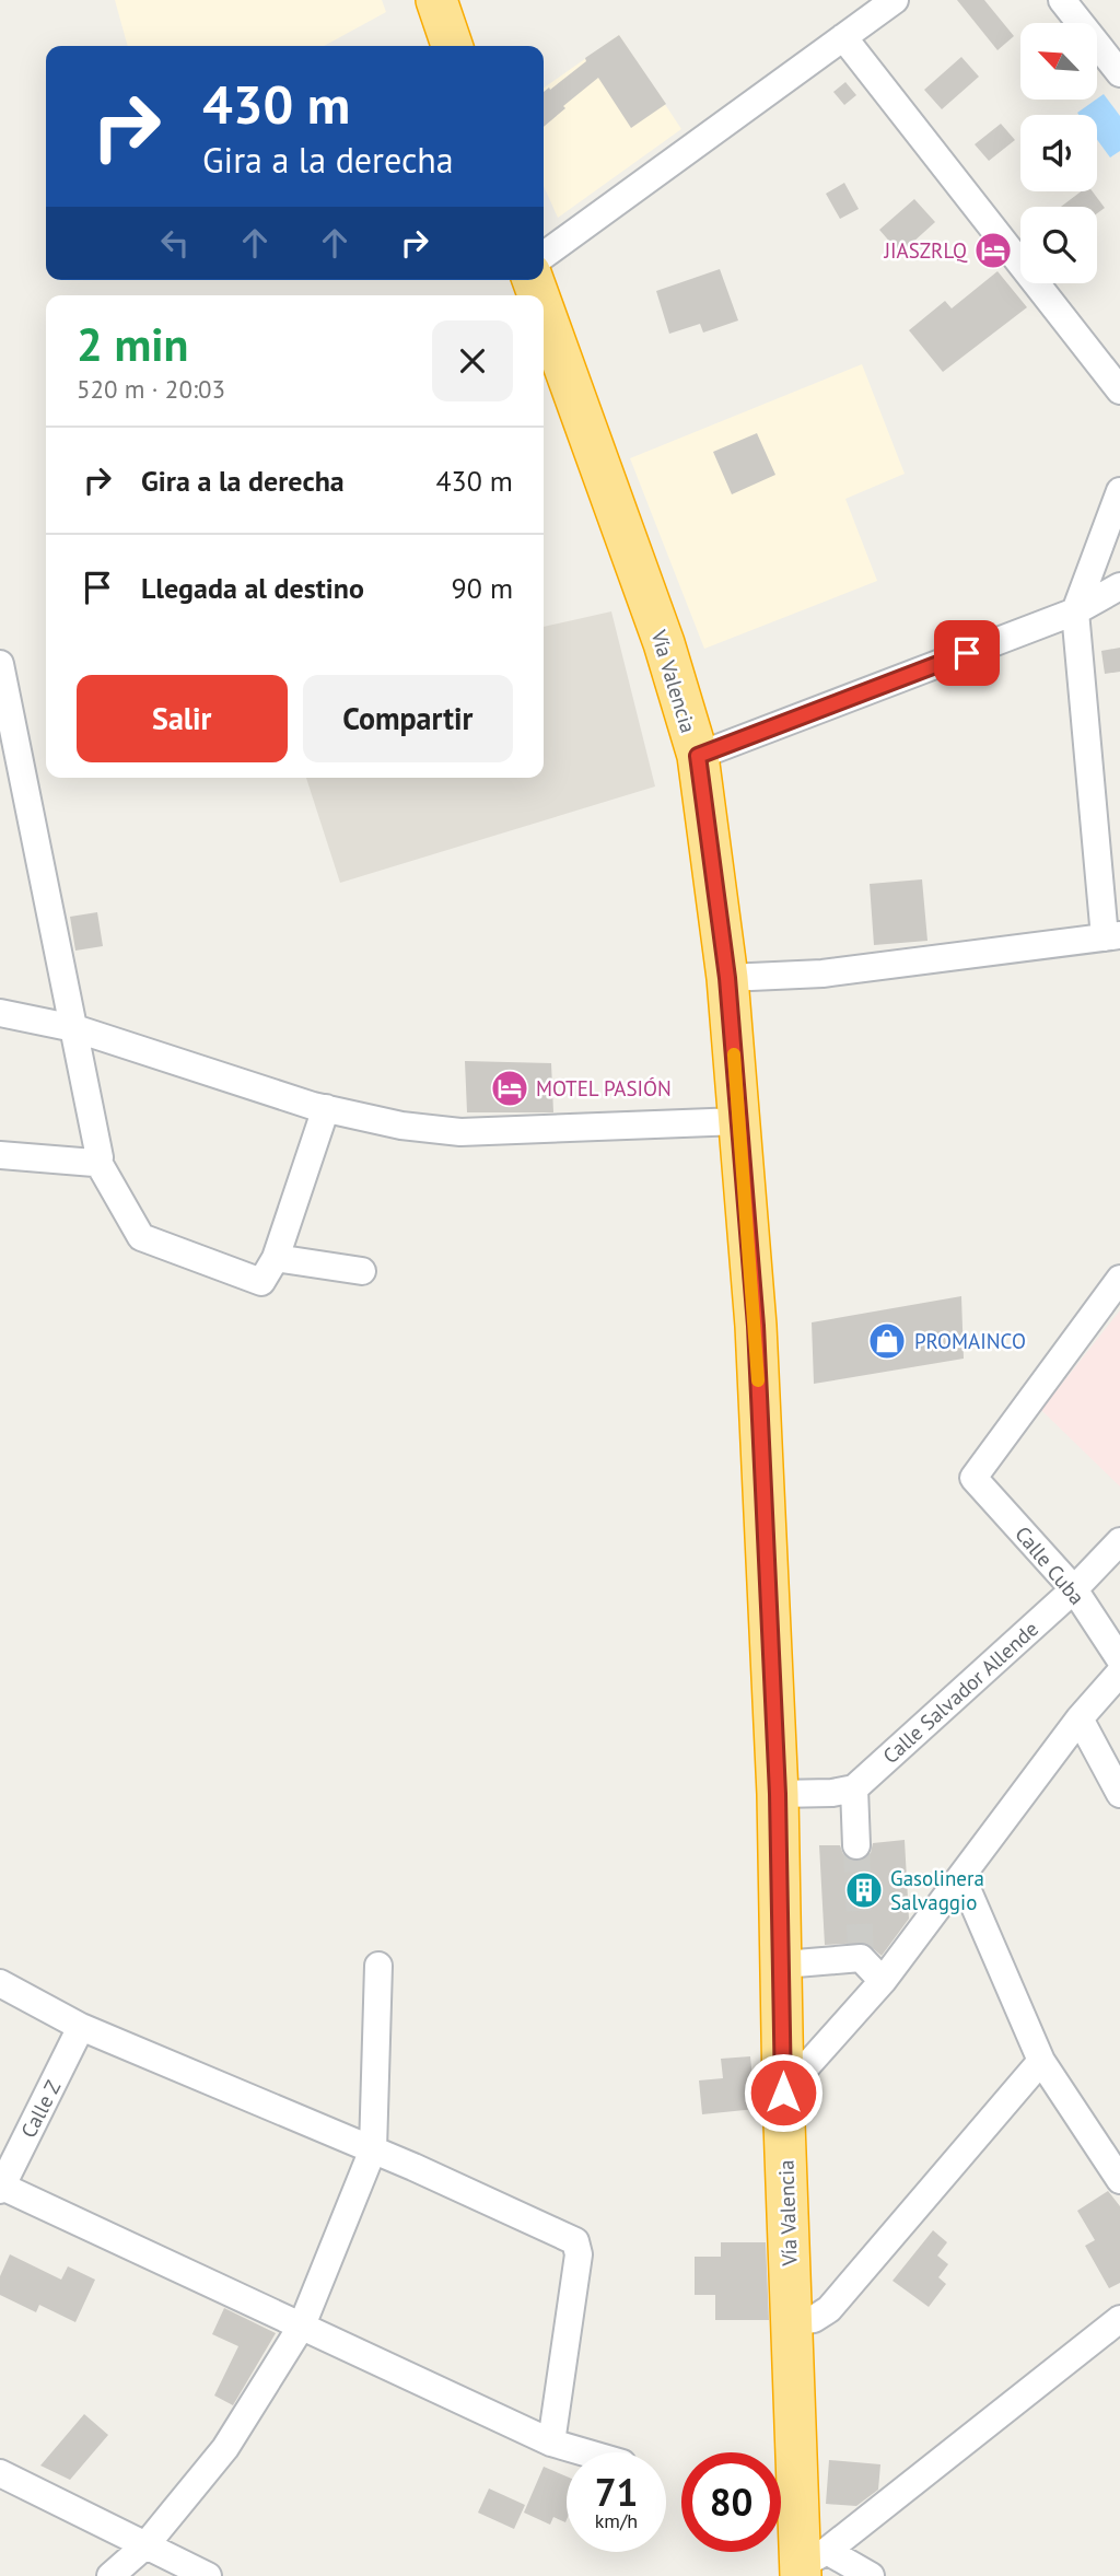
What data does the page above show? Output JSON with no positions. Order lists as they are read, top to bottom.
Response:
{
  "streets": {
    "highway": ["Vía Valencia"],
    "street": ["Calle Cuba", "Calle Salvador Allende", "Calle Z"]
  },
  "crossings": [
    ["Calle Cuba", "Calle Salvador Allende"]
  ],
  "places": {
    "hotel": ["JIASZRLQ", "MOTEL PASIÓN"],
    "shop": ["PROMAINCO"],
    "building": ["Gasolinera Salvaggio"]
  },
  "north": "top left",
  "page": {
    "turn": ["430 m", "Gira a la derecha"],
    "heading": ["2 min", "520 m · 20:03"],
    "list": [
      {
        "name": "Gira a la derecha",
        "value": "430 m"
      },
      {
        "name": "Llegada al destino",
        "value": "90 m"
      }
    ],
    "buttons": ["Salir", "Compartir"],
    "speed": "71 km/h",
    "limit": "80"
  }
}
